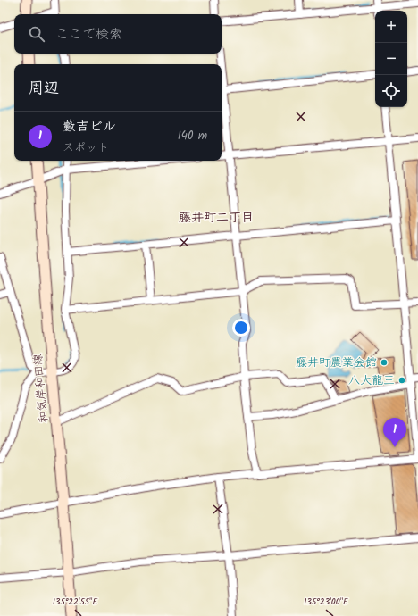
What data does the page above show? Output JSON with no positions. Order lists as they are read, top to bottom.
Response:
{
  "streets": {
    "main road": ["和気岸和田線"]
  },
  "districts": ["藤井町二丁目"],
  "places": ["藤井町農業会館", "八大龍王"],
  "page": {
    "map_buttons": ["+", "−"],
    "search": "ここで検索",
    "heading": "周辺",
    "list": [
      {
        "mark": "1",
        "name": "藪吉ビル",
        "note": "スポット",
        "value": "140 m"
      }
    ],
    "pins": "1"
  },
  "coordinates": ["135°22'55\"E", "135°23'00\"E"]
}
